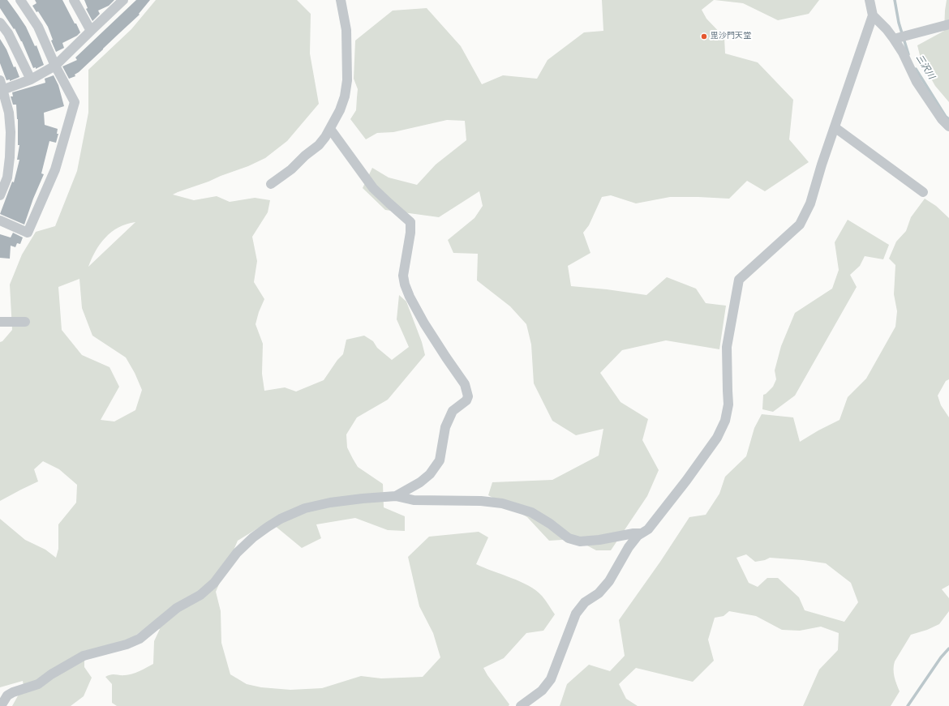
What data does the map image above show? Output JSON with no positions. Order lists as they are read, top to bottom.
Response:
{
  "water": ["三沢川"],
  "places": ["毘沙門天堂"]
}
